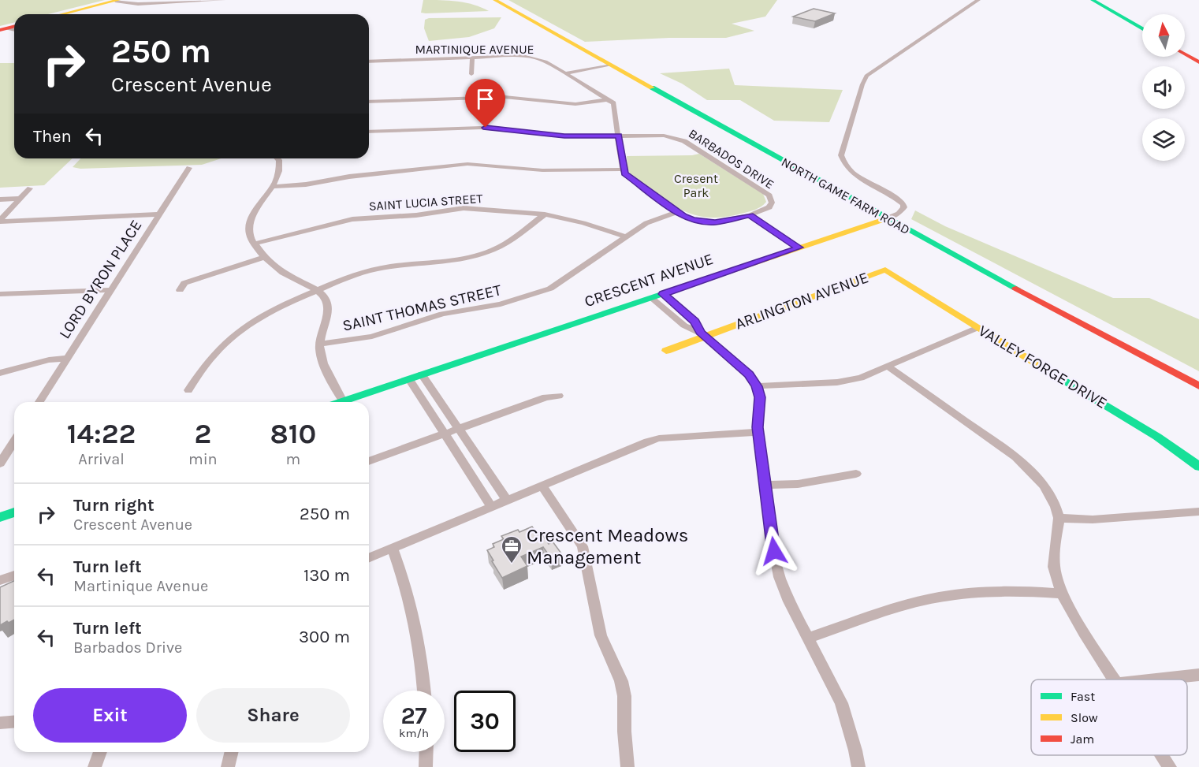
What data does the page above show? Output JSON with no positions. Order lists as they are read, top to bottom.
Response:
{
  "streets": {
    "main road": [
      "NORTH GAME FARM ROAD",
      "CRESCENT AVENUE",
      "ARLINGTON AVENUE",
      "VALLEY FORGE DRIVE"
    ],
    "street": [
      "MARTINIQUE AVENUE",
      "BARBADOS DRIVE",
      "SAINT LUCIA STREET",
      "LORD BYRON PLACE",
      "SAINT THOMAS STREET"
    ]
  },
  "crossings": [
    ["NORTH GAME FARM ROAD", "CRESCENT AVENUE"],
    ["SAINT LUCIA STREET", "SAINT THOMAS STREET"],
    ["ARLINGTON AVENUE", "VALLEY FORGE DRIVE"]
  ],
  "parks": ["Cresent Park"],
  "places": {
    "office": ["Crescent Meadows Management"]
  },
  "legend": ["Fast", "Slow", "Jam"],
  "north": "top",
  "page": {
    "turn": ["250 m", "Crescent Avenue"],
    "then": "Then",
    "eta": [
      "14:22",
      "Arrival",
      "2",
      "min",
      "810",
      "m"
    ],
    "list": [
      {
        "name": "Turn right",
        "note": "Crescent Avenue",
        "value": "250 m"
      },
      {
        "name": "Turn left",
        "note": "Martinique Avenue",
        "value": "130 m"
      },
      {
        "name": "Turn left",
        "note": "Barbados Drive",
        "value": "300 m"
      }
    ],
    "buttons": ["Exit", "Share"],
    "speed": "27 km/h",
    "limit": "30"
  }
}
